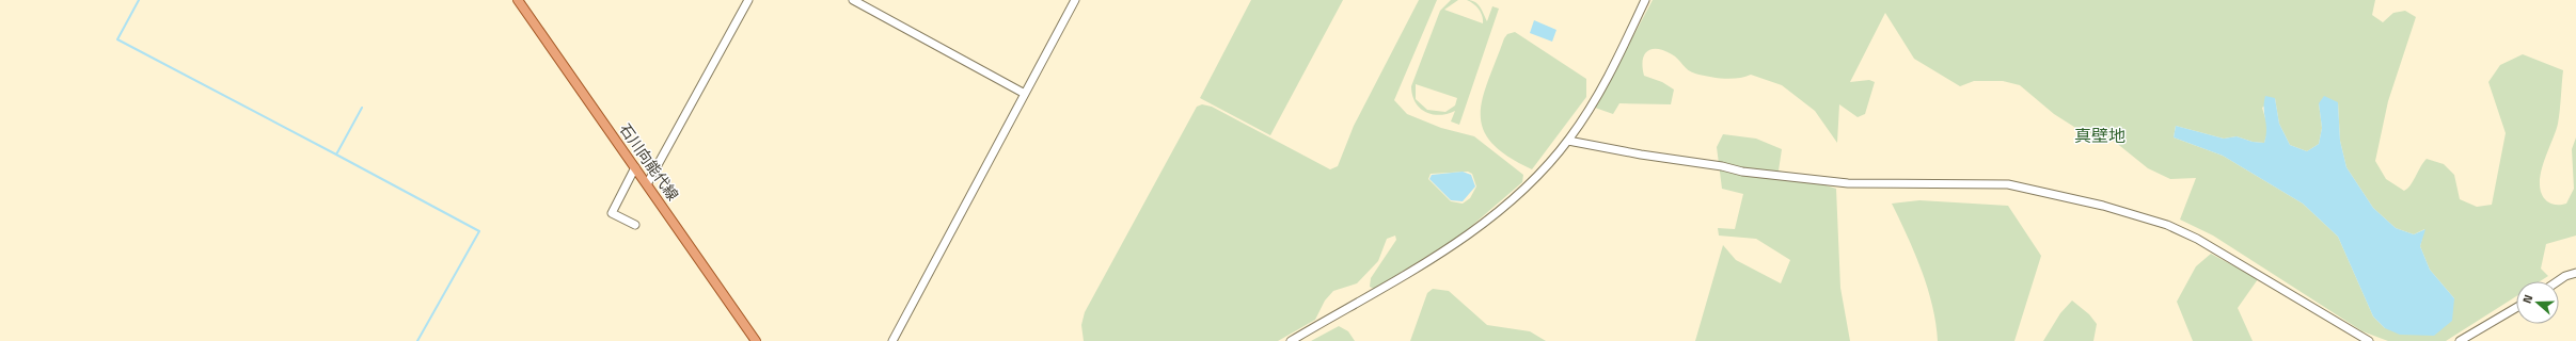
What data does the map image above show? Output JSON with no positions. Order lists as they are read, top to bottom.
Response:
{
  "streets": {
    "main road": ["石川向能代線"]
  },
  "districts": ["真壁地"],
  "north": "left"
}
